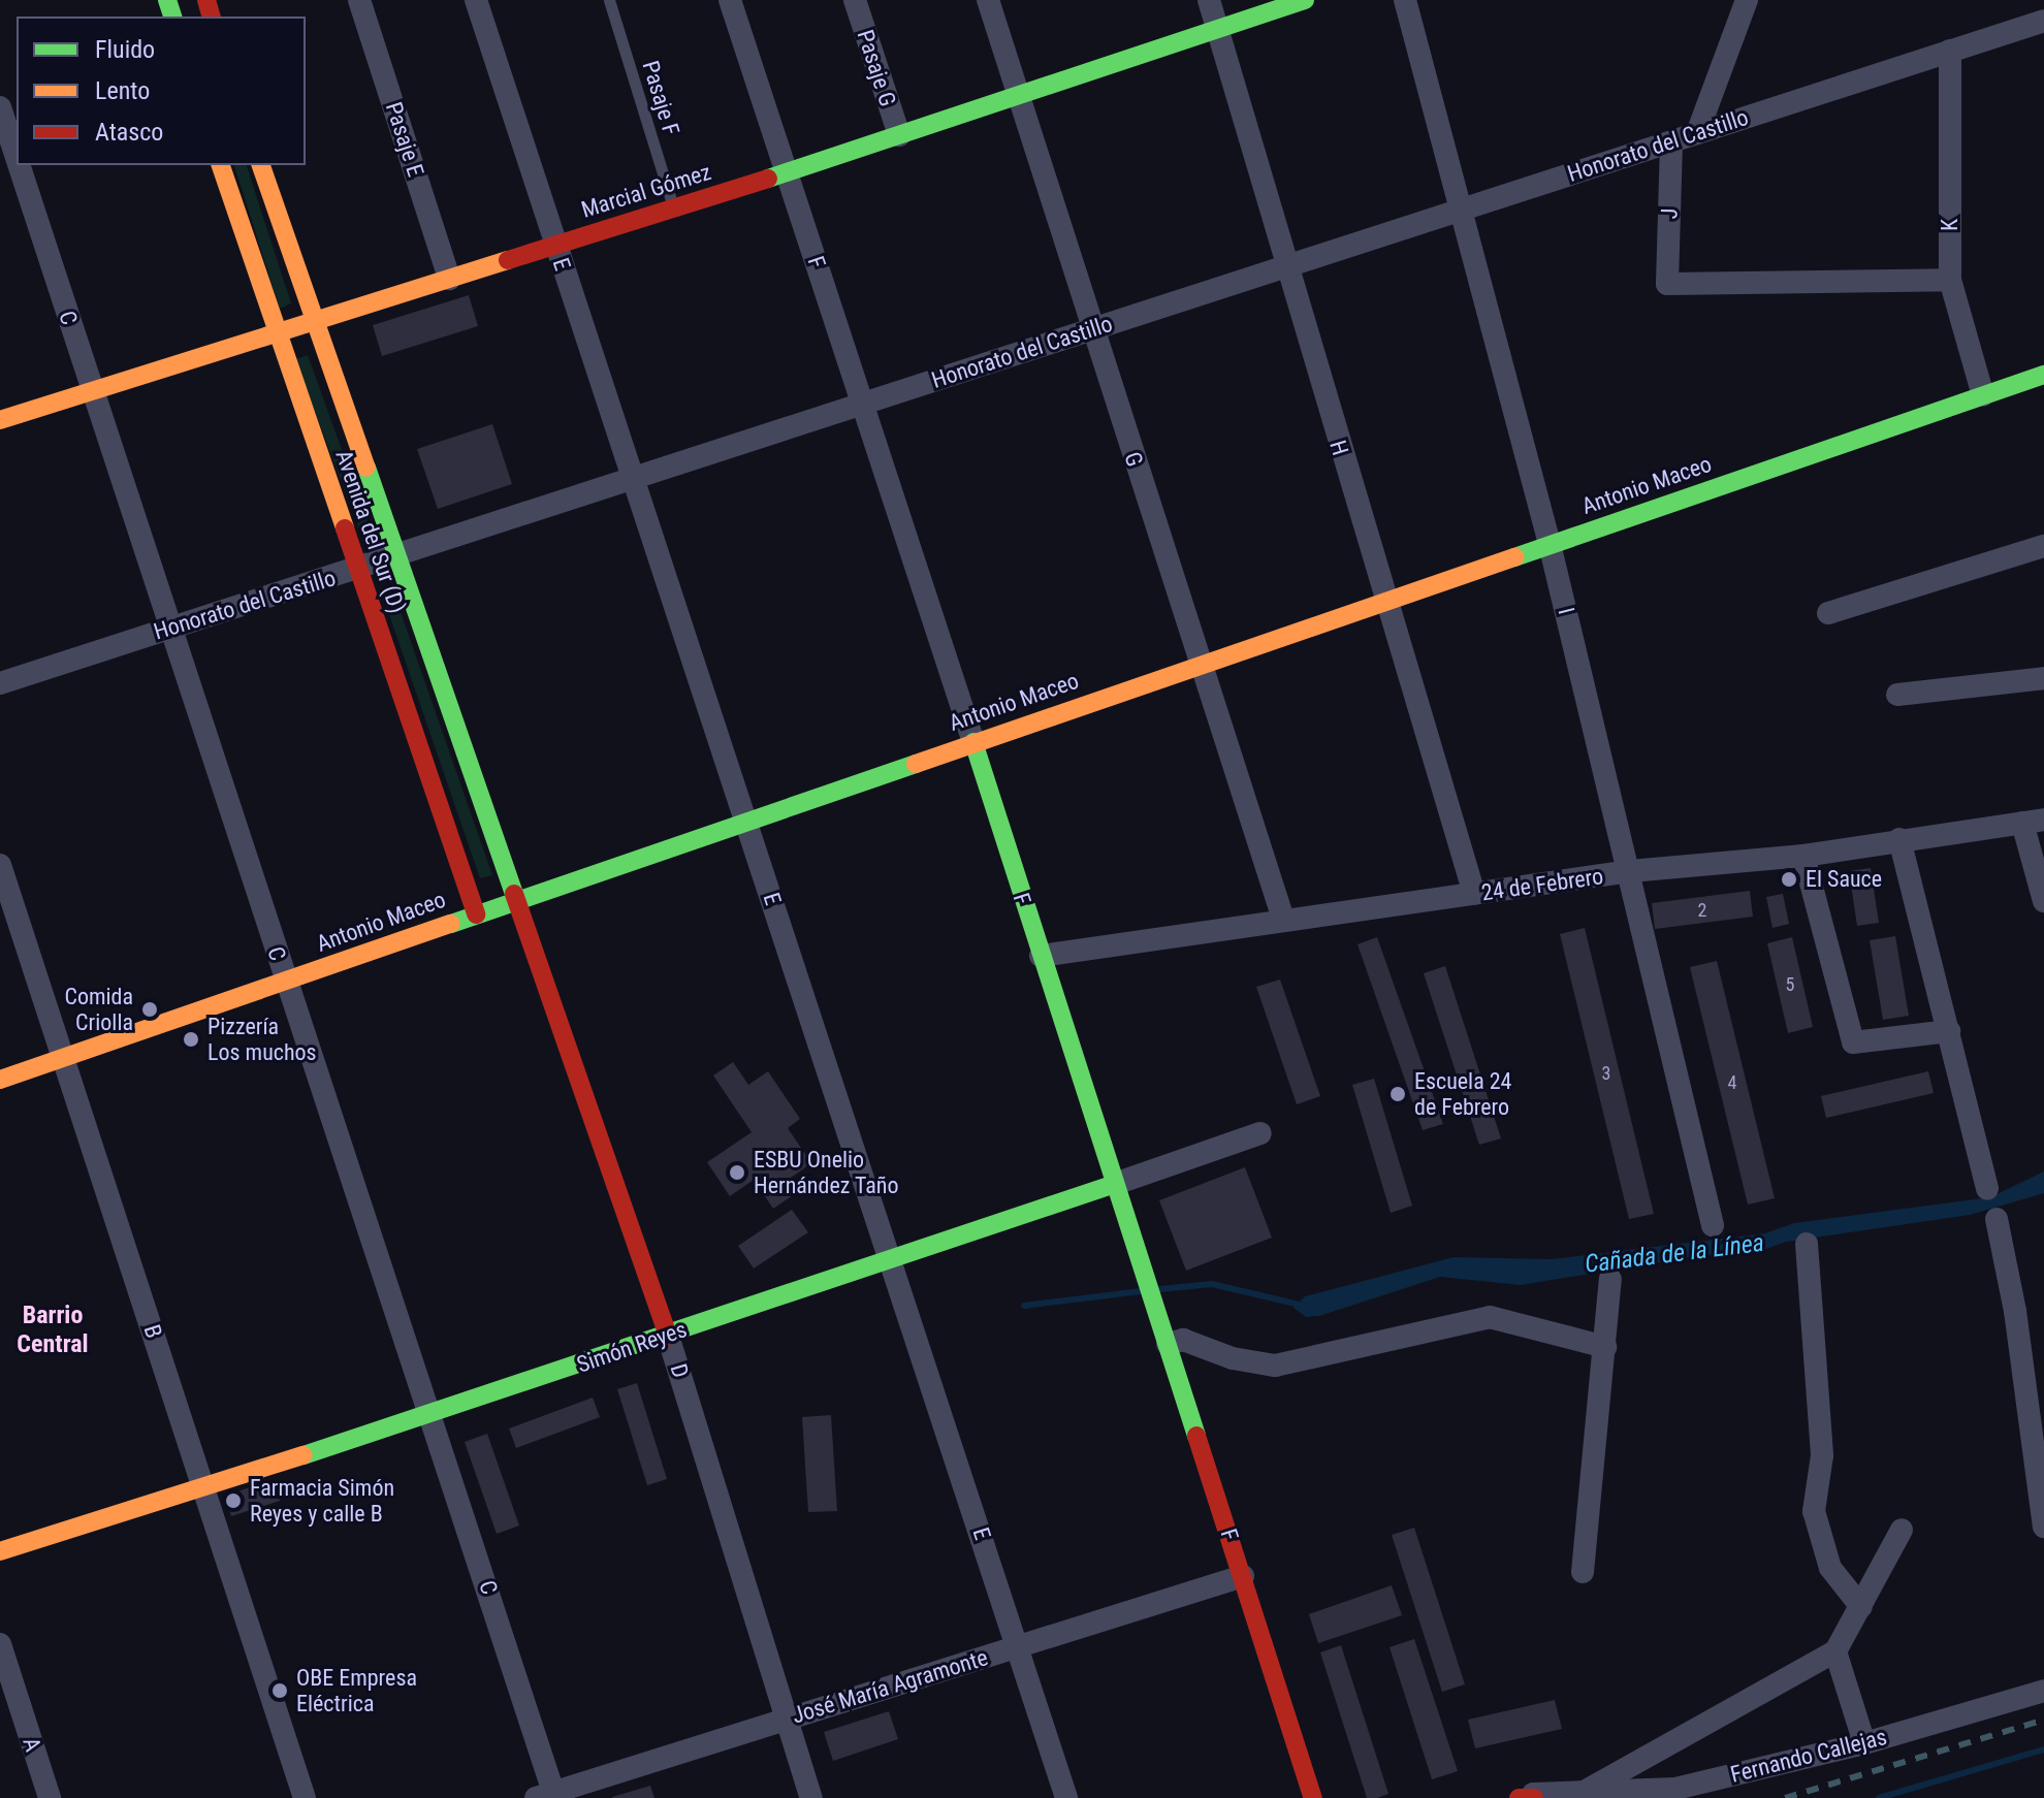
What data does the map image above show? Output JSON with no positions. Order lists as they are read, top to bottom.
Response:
{
  "streets": {
    "street": [
      "Pasaje G",
      "Pasaje E",
      "Honorato del Castillo",
      "Marcial Gómez",
      "J",
      "K",
      "F",
      "E",
      "C",
      "H",
      "G",
      "Antonio Maceo",
      "Avenida del Sur (D)",
      "I",
      "24 de Febrero",
      "B",
      "Simón Reyes",
      "D",
      "José María Agramonte",
      "A",
      "Fernando Callejas"
    ],
    "lane": ["Pasaje F"]
  },
  "crossings": [
    ["Pasaje G", "Marcial Gómez"],
    ["Pasaje F", "Marcial Gómez"],
    ["Pasaje E", "Marcial Gómez"],
    ["Honorato del Castillo", "J"],
    ["Honorato del Castillo", "K"],
    ["Honorato del Castillo", "F"],
    ["Honorato del Castillo", "E"],
    ["Honorato del Castillo", "C"],
    ["Honorato del Castillo", "H"],
    ["Honorato del Castillo", "G"],
    ["Honorato del Castillo", "Avenida del Sur (D)"],
    ["Honorato del Castillo", "I"],
    ["Marcial Gómez", "F"],
    ["Marcial Gómez", "E"],
    ["Marcial Gómez", "C"],
    ["Marcial Gómez", "H"],
    ["Marcial Gómez", "G"],
    ["Marcial Gómez", "Avenida del Sur (D)"],
    ["J", "K"],
    ["K", "Antonio Maceo"],
    ["F", "Antonio Maceo"],
    ["F", "24 de Febrero"],
    ["F", "Simón Reyes"],
    ["F", "José María Agramonte"],
    ["E", "Antonio Maceo"],
    ["E", "Simón Reyes"],
    ["E", "José María Agramonte"],
    ["C", "Antonio Maceo"],
    ["C", "Simón Reyes"],
    ["C", "José María Agramonte"],
    ["H", "Antonio Maceo"],
    ["H", "24 de Febrero"],
    ["G", "Antonio Maceo"],
    ["G", "24 de Febrero"],
    ["Antonio Maceo", "Avenida del Sur (D)"],
    ["Antonio Maceo", "I"],
    ["Antonio Maceo", "B"],
    ["Antonio Maceo", "D"],
    ["Avenida del Sur (D)", "D"],
    ["I", "24 de Febrero"],
    ["B", "Simón Reyes"],
    ["Simón Reyes", "D"],
    ["D", "José María Agramonte"]
  ],
  "districts": ["Barrio Central"],
  "water": ["Cañada de la Línea"],
  "places": [
    "El Sauce",
    "Comida Criolla",
    "Pizzería Los muchos",
    "Escuela 24 de Febrero",
    "ESBU Onelio Hernández Taño",
    "Farmacia Simón Reyes y calle B",
    "OBE Empresa Eléctrica"
  ],
  "house_numbers": [
    "2",
    "5",
    "3",
    "4"
  ],
  "legend": ["Fluido", "Lento", "Atasco"]
}
